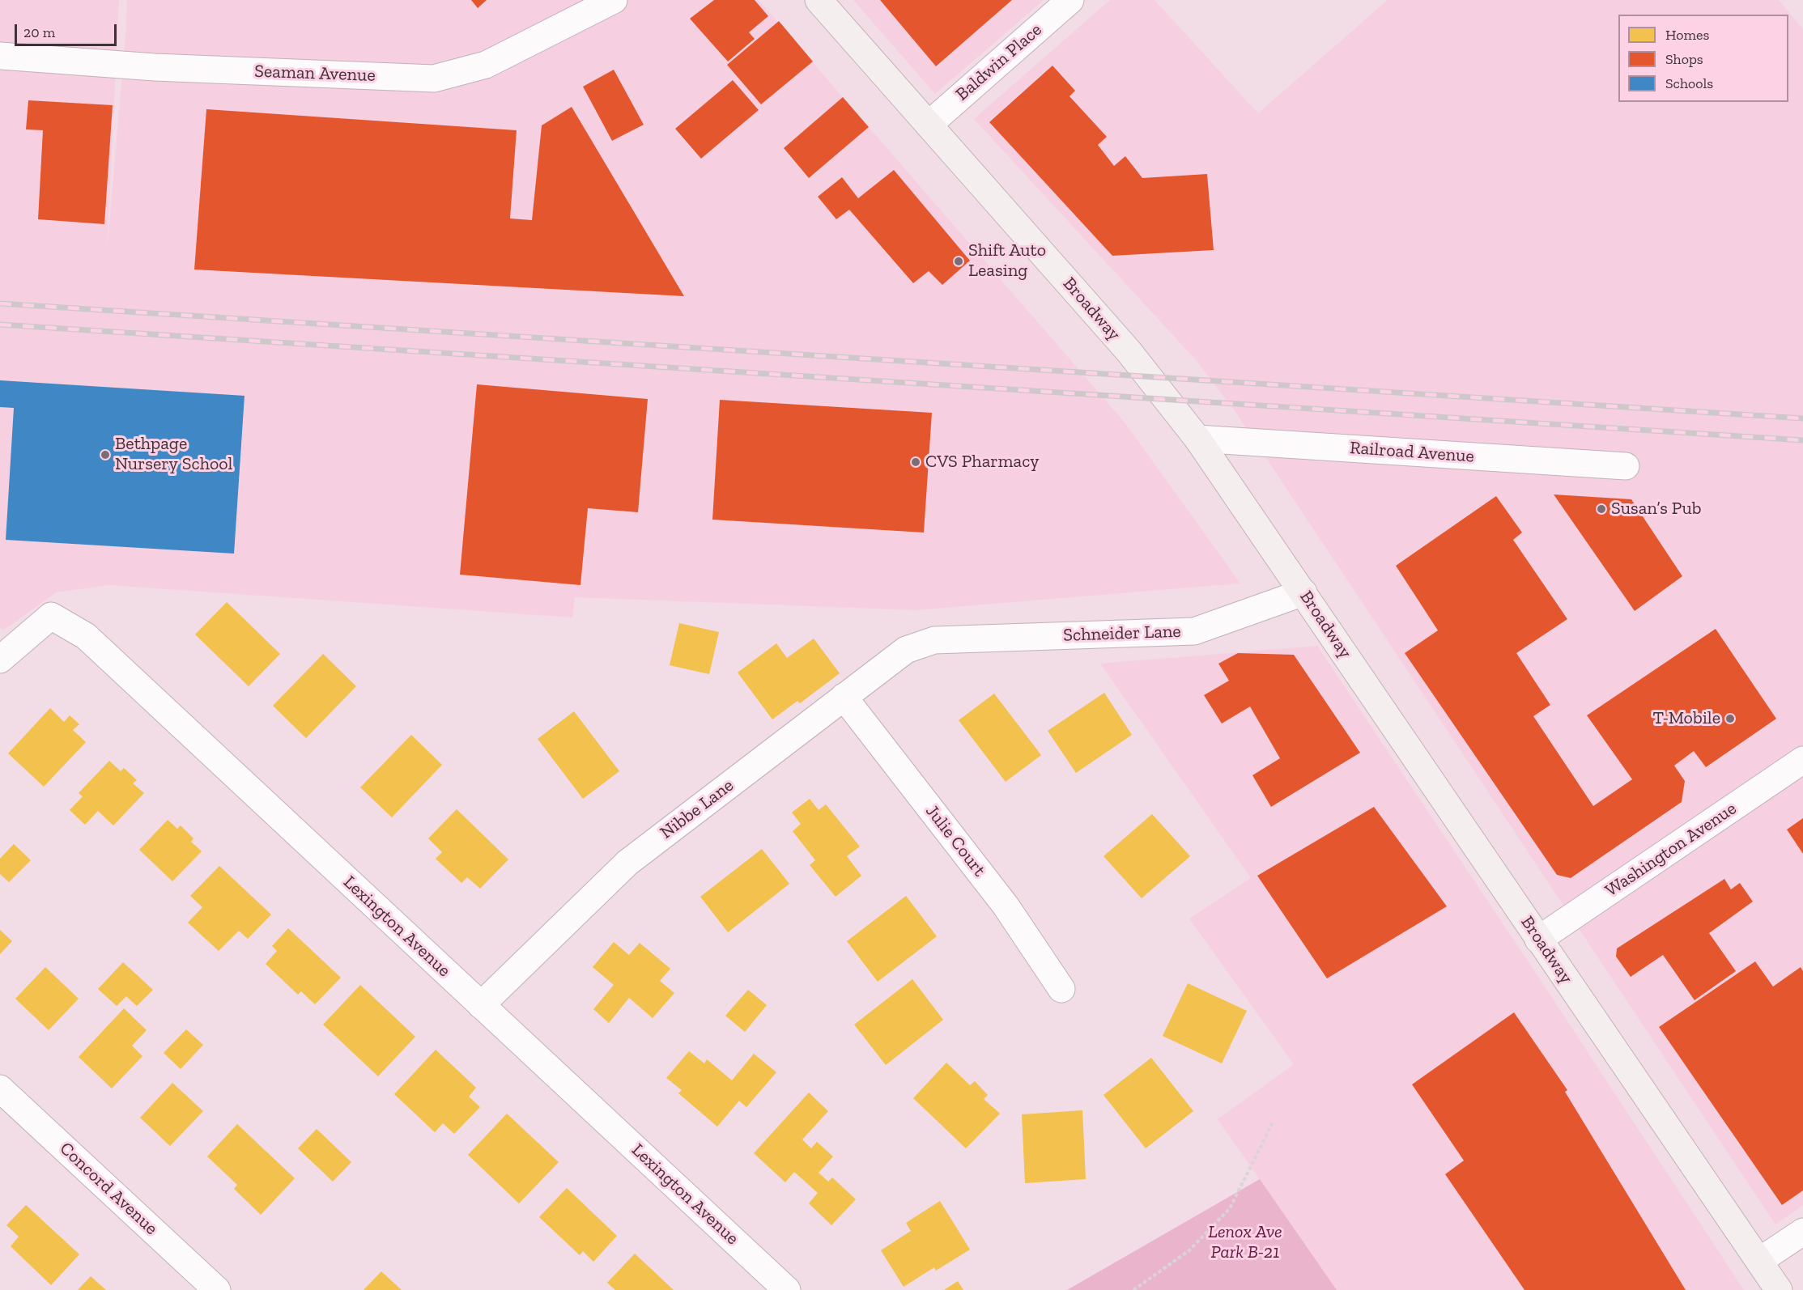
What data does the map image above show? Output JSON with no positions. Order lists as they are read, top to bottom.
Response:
{
  "streets": {
    "main road": ["Broadway"],
    "street": [
      "Baldwin Place",
      "Seaman Avenue",
      "Railroad Avenue",
      "Schneider Lane",
      "Nibbe Lane",
      "Julie Court",
      "Washington Avenue",
      "Lexington Avenue",
      "Concord Avenue"
    ]
  },
  "crossings": [
    ["Baldwin Place", "Broadway"],
    ["Broadway", "Railroad Avenue"],
    ["Broadway", "Schneider Lane"],
    ["Broadway", "Washington Avenue"],
    ["Schneider Lane", "Nibbe Lane"],
    ["Nibbe Lane", "Julie Court"],
    ["Nibbe Lane", "Lexington Avenue"]
  ],
  "parks": ["Lenox Ave Park B-21"],
  "places": [
    "Shift Auto Leasing",
    "Bethpage Nursery School",
    "CVS Pharmacy",
    "Susan’s Pub",
    "T-Mobile"
  ],
  "legend": ["Homes", "Shops", "Schools"],
  "scale_bar": "20 m"
}
